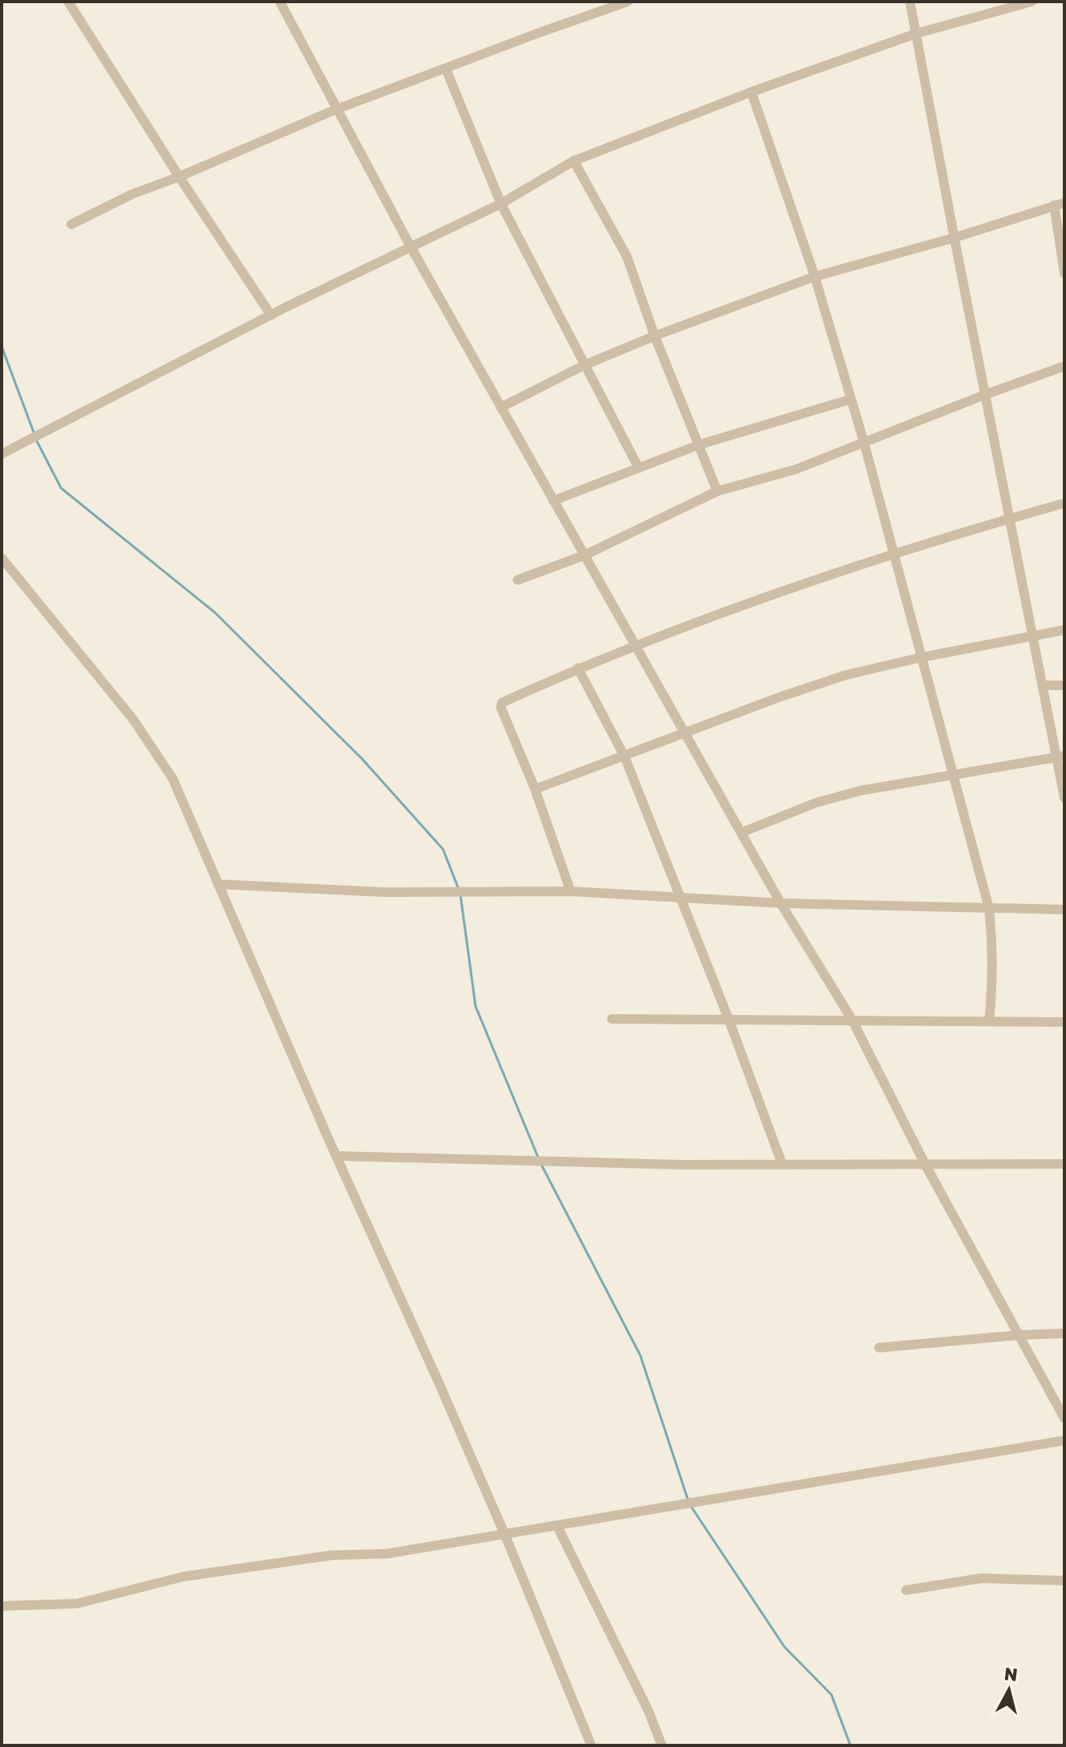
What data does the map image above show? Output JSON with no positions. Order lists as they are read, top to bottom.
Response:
{
  "north": "top"
}
